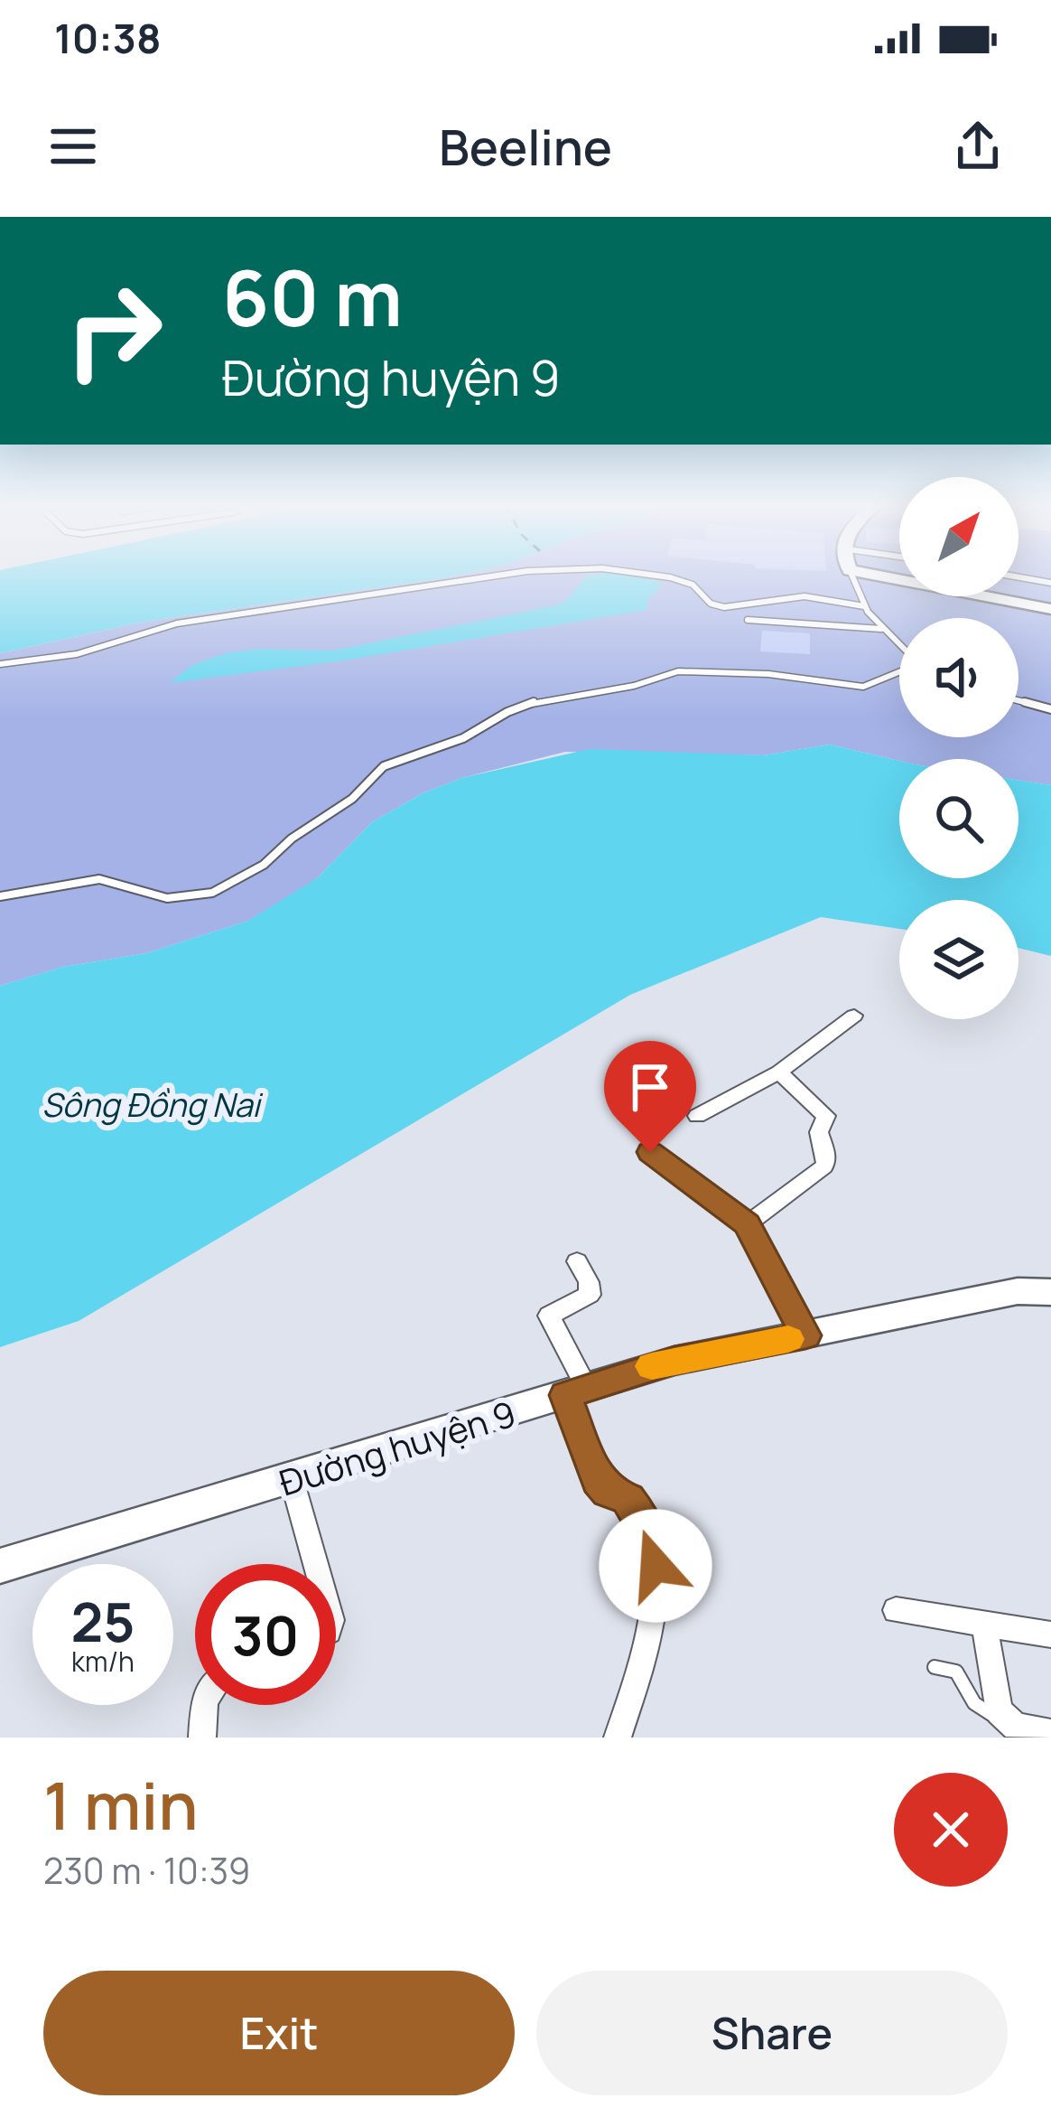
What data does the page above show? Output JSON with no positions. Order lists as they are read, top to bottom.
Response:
{
  "streets": {
    "street": ["Đường huyện 9"]
  },
  "water": ["Sông Đồng Nai"],
  "north": "top right",
  "page": {
    "status": "10:38",
    "header": "Beeline",
    "turn": ["60 m", "Đường huyện 9"],
    "speed": "25 km/h",
    "limit": "30",
    "heading": ["1 min", "230 m · 10:39"],
    "buttons": ["Exit", "Share"]
  }
}
